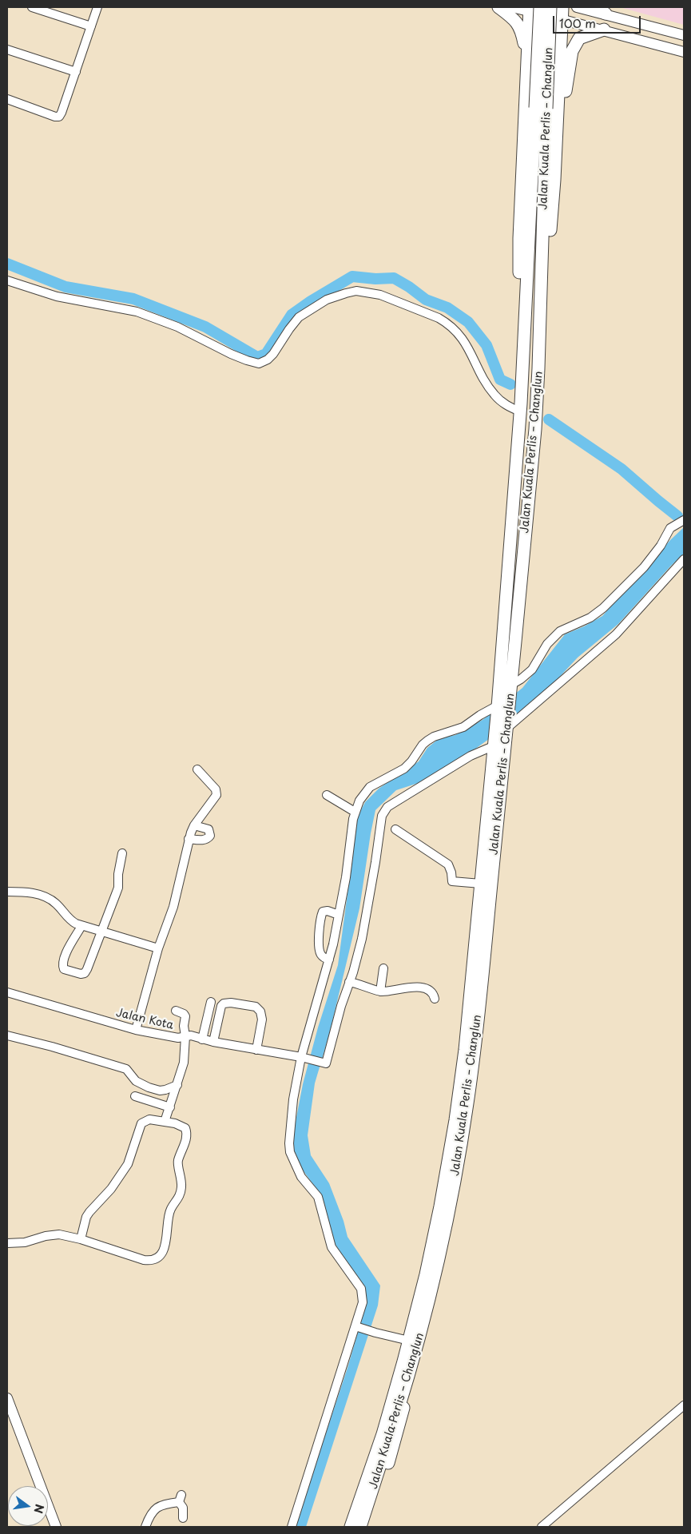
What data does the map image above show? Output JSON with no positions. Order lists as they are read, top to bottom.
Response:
{
  "streets": {
    "highway": ["Jalan Kuala Perlis – Changlun"],
    "street": ["Jalan Kota"]
  },
  "scale_bar": "100 m",
  "north": "right"
}
